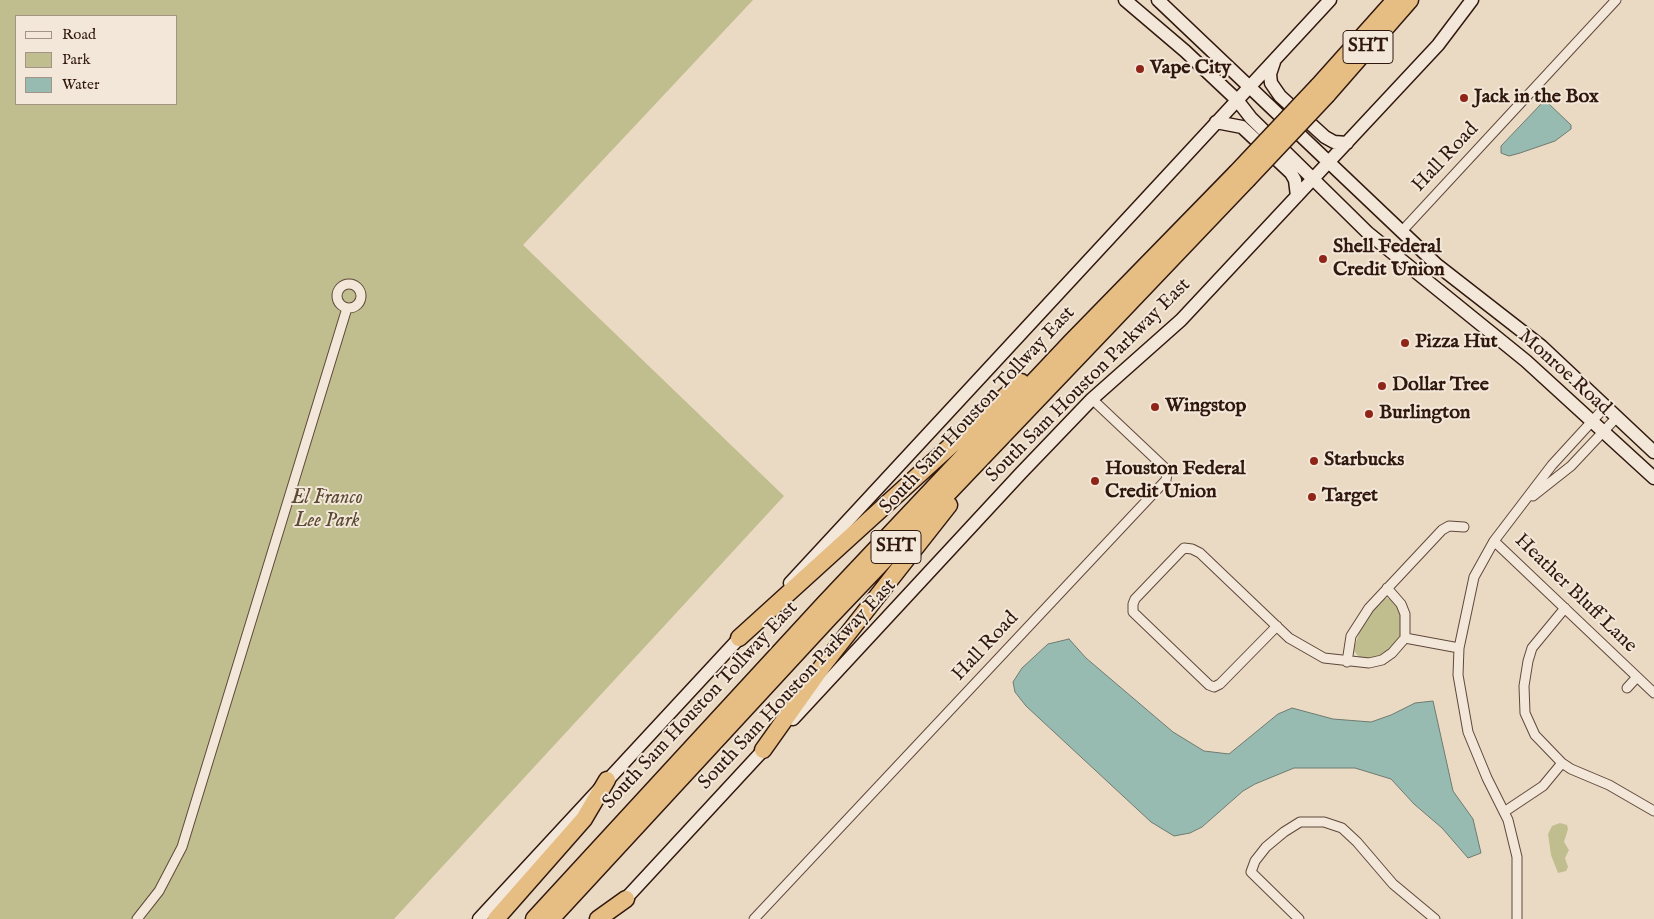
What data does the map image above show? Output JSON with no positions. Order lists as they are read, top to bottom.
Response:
{
  "streets": {
    "highway": ["SHT", "South Sam Houston Tollway East"],
    "main road": ["Monroe Road", "South Sam Houston Parkway East"],
    "street": ["Hall Road", "Heather Bluff Lane"]
  },
  "crossings": [
    ["Hall Road", "Monroe Road"],
    ["Hall Road", "South Sam Houston Parkway East"],
    ["Monroe Road", "South Sam Houston Parkway East"]
  ],
  "parks": ["El Franco Lee Park"],
  "places": [
    "Vape City",
    "Jack in the Box",
    "Shell Federal Credit Union",
    "Pizza Hut",
    "Dollar Tree",
    "Wingstop",
    "Burlington",
    "Starbucks",
    "Houston Federal Credit Union",
    "Target"
  ],
  "legend": ["Road", "Park", "Water"]
}
